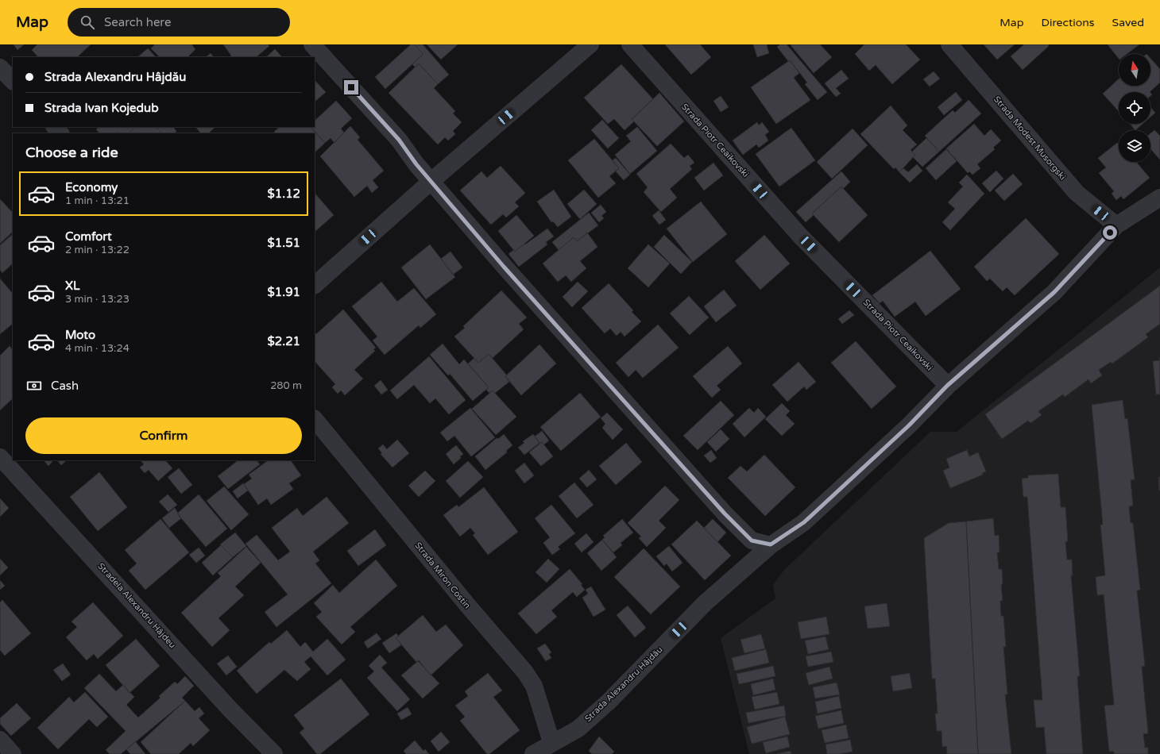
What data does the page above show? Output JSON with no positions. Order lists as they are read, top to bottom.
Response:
{
  "streets": {
    "street": [
      "Strada Modest Musorgski",
      "Strada Piotr Ceaikovski",
      "Strada Miron Costin",
      "Stradela Alexandru Hâjdeu",
      "Strada Alexandru Hâjdău"
    ]
  },
  "crossings": [
    ["Strada Modest Musorgski", "Strada Alexandru Hâjdău"],
    ["Strada Piotr Ceaikovski", "Strada Alexandru Hâjdău"],
    ["Strada Miron Costin", "Strada Alexandru Hâjdău"]
  ],
  "north": "top",
  "page": {
    "header": "Map",
    "search": "Search here",
    "nav": ["Map", "Directions", "Saved"],
    "banner": ["Strada Alexandru Hâjdău", "Strada Ivan Kojedub"],
    "heading": "Choose a ride",
    "list": [
      {
        "name": "Economy",
        "note": "1 min · 13:21",
        "value": "$1.12"
      },
      {
        "name": "Comfort",
        "note": "2 min · 13:22",
        "value": "$1.51"
      },
      {
        "name": "XL",
        "note": "3 min · 13:23",
        "value": "$1.91"
      },
      {
        "name": "Moto",
        "note": "4 min · 13:24",
        "value": "$2.21"
      }
    ],
    "pay": ["Cash", "280 m"],
    "buttons": "Confirm"
  }
}
